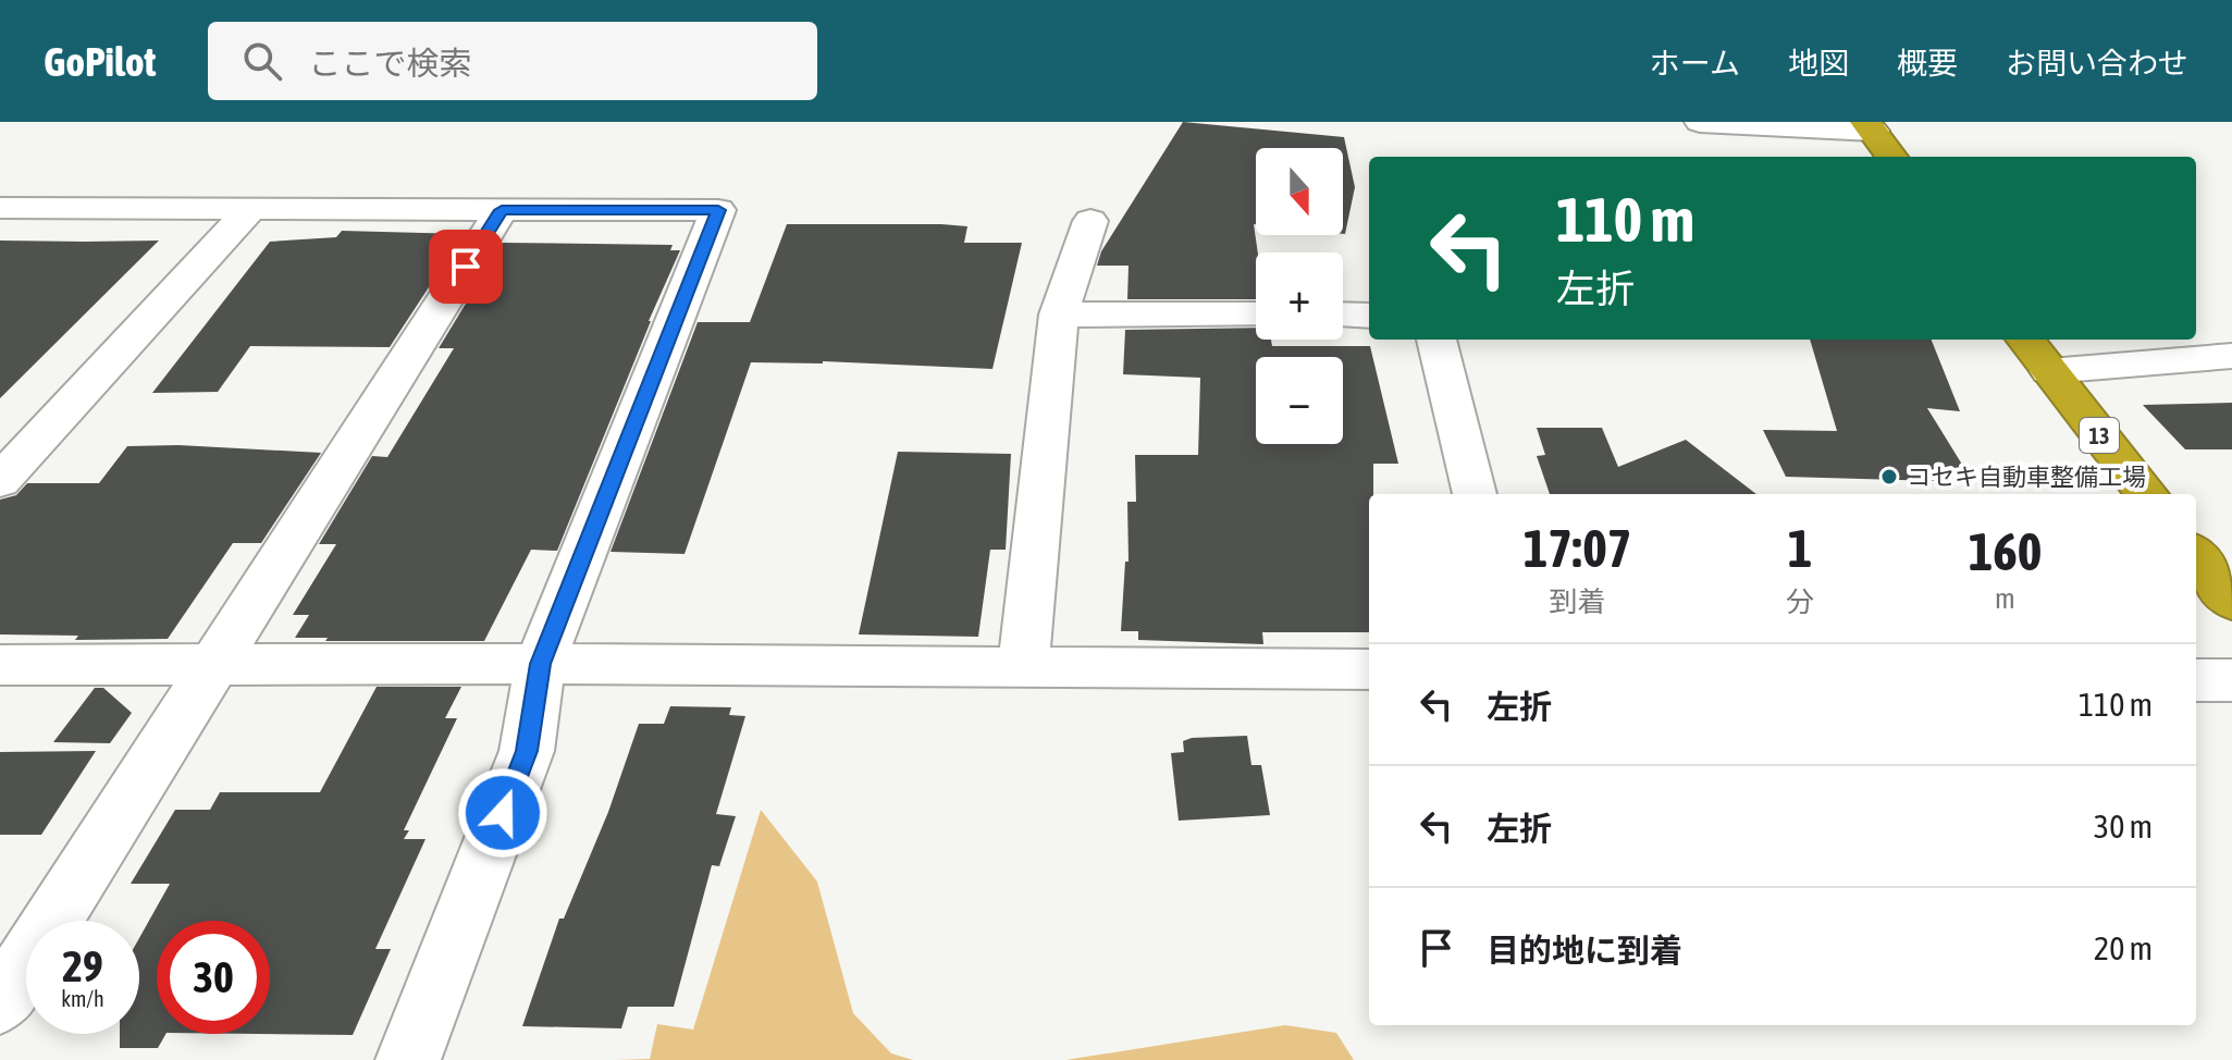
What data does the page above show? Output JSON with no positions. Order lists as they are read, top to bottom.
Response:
{
  "streets": {
    "highway": ["13"]
  },
  "places": ["コセキ自動車整備工場"],
  "north": "bottom",
  "page": {
    "header": "GoPilot",
    "search": "ここで検索",
    "nav": [
      "ホーム",
      "地図",
      "概要",
      "お問い合わせ"
    ],
    "map_buttons": ["+", "−"],
    "turn": ["110 m", "左折"],
    "eta": [
      "17:07",
      "到着",
      "1",
      "分",
      "160",
      "m"
    ],
    "list": [
      {
        "name": "左折",
        "value": "110 m"
      },
      {
        "name": "左折",
        "value": "30 m"
      },
      {
        "name": "目的地に到着",
        "value": "20 m"
      }
    ],
    "speed": "29 km/h",
    "limit": "30"
  }
}
